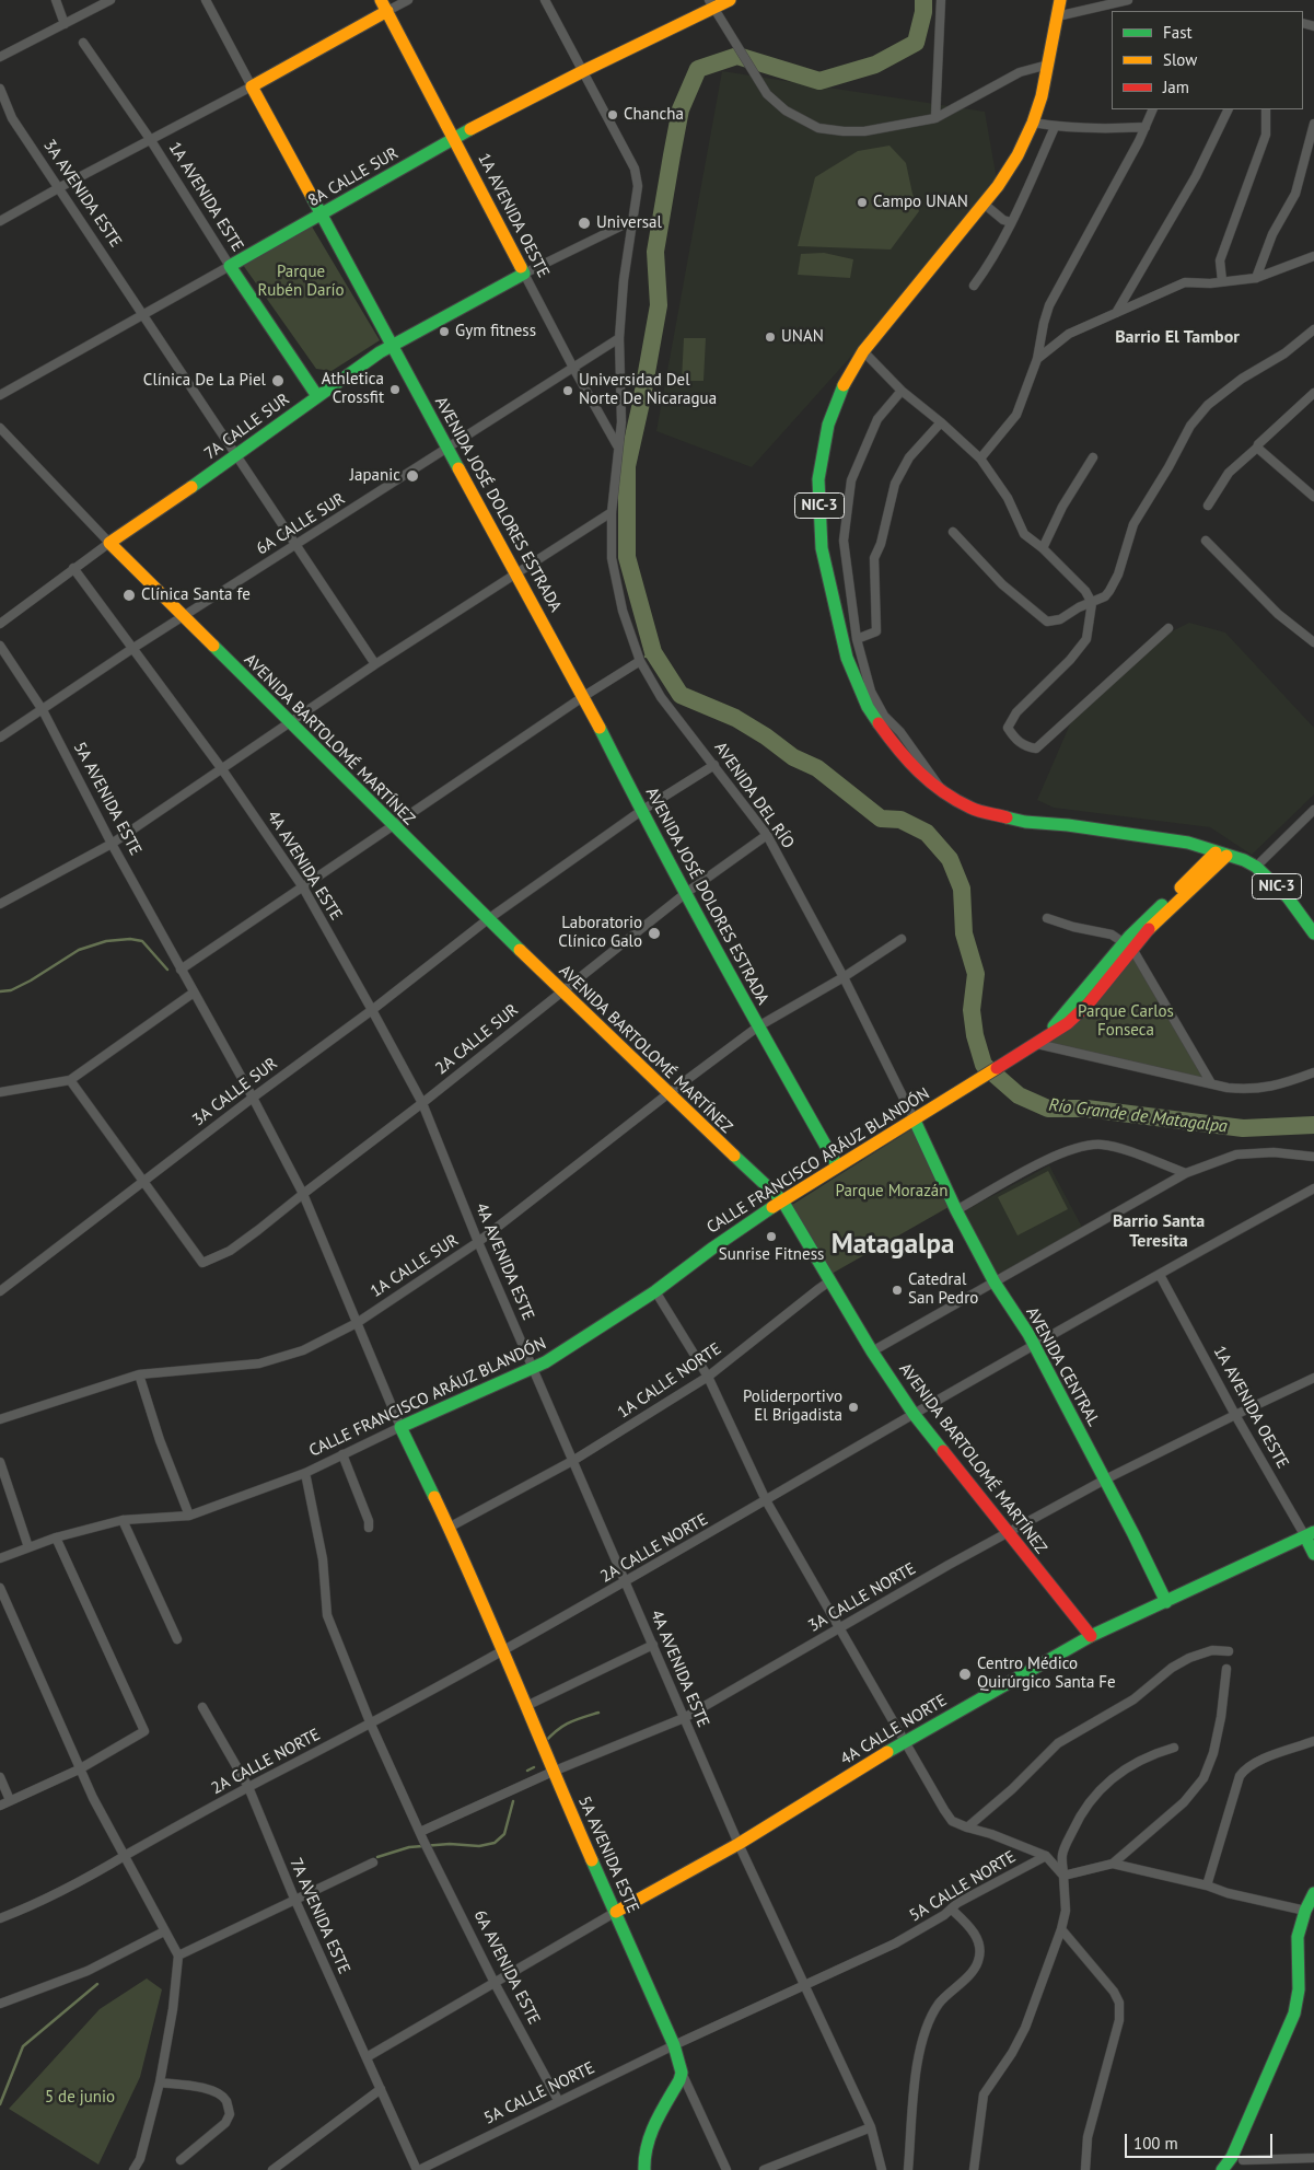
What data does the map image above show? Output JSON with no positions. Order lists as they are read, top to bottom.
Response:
{
  "streets": {
    "street": [
      "8A CALLE SUR",
      "3A AVENIDA ESTE",
      "1A AVENIDA ESTE",
      "1A AVENIDA OESTE",
      "7A CALLE SUR",
      "AVENIDA JOSÉ DOLORES ESTRADA",
      "NIC-3",
      "6A CALLE SUR",
      "AVENIDA BARTOLOMÉ MARTÍNEZ",
      "AVENIDA DEL RÍO",
      "5A AVENIDA ESTE",
      "4A AVENIDA ESTE",
      "2A CALLE SUR",
      "3A CALLE SUR",
      "CALLE FRANCISCO ARÁUZ BLANDÓN",
      "1A CALLE SUR",
      "AVENIDA CENTRAL",
      "1A CALLE NORTE",
      "2A CALLE NORTE",
      "3A CALLE NORTE",
      "4A CALLE NORTE",
      "5A CALLE NORTE",
      "7A AVENIDA ESTE",
      "6A AVENIDA ESTE"
    ]
  },
  "crossings": [
    ["8A CALLE SUR", "3A AVENIDA ESTE"],
    ["8A CALLE SUR", "1A AVENIDA ESTE"],
    ["8A CALLE SUR", "1A AVENIDA OESTE"],
    ["8A CALLE SUR", "AVENIDA JOSÉ DOLORES ESTRADA"],
    ["3A AVENIDA ESTE", "7A CALLE SUR"],
    ["3A AVENIDA ESTE", "6A CALLE SUR"],
    ["1A AVENIDA ESTE", "7A CALLE SUR"],
    ["1A AVENIDA OESTE", "7A CALLE SUR"],
    ["1A AVENIDA OESTE", "6A CALLE SUR"],
    ["1A AVENIDA OESTE", "AVENIDA DEL RÍO"],
    ["1A AVENIDA OESTE", "2A CALLE NORTE"],
    ["1A AVENIDA OESTE", "3A CALLE NORTE"],
    ["1A AVENIDA OESTE", "4A CALLE NORTE"],
    ["7A CALLE SUR", "AVENIDA JOSÉ DOLORES ESTRADA"],
    ["7A CALLE SUR", "AVENIDA BARTOLOMÉ MARTÍNEZ"],
    ["AVENIDA JOSÉ DOLORES ESTRADA", "6A CALLE SUR"],
    ["AVENIDA JOSÉ DOLORES ESTRADA", "2A CALLE SUR"],
    ["AVENIDA JOSÉ DOLORES ESTRADA", "3A CALLE SUR"],
    ["AVENIDA JOSÉ DOLORES ESTRADA", "CALLE FRANCISCO ARÁUZ BLANDÓN"],
    ["AVENIDA JOSÉ DOLORES ESTRADA", "1A CALLE SUR"],
    ["6A CALLE SUR", "AVENIDA BARTOLOMÉ MARTÍNEZ"],
    ["6A CALLE SUR", "AVENIDA DEL RÍO"],
    ["6A CALLE SUR", "5A AVENIDA ESTE"],
    ["6A CALLE SUR", "4A AVENIDA ESTE"],
    ["AVENIDA BARTOLOMÉ MARTÍNEZ", "2A CALLE SUR"],
    ["AVENIDA BARTOLOMÉ MARTÍNEZ", "3A CALLE SUR"],
    ["AVENIDA BARTOLOMÉ MARTÍNEZ", "CALLE FRANCISCO ARÁUZ BLANDÓN"],
    ["AVENIDA BARTOLOMÉ MARTÍNEZ", "1A CALLE SUR"],
    ["AVENIDA BARTOLOMÉ MARTÍNEZ", "1A CALLE NORTE"],
    ["AVENIDA BARTOLOMÉ MARTÍNEZ", "2A CALLE NORTE"],
    ["AVENIDA BARTOLOMÉ MARTÍNEZ", "3A CALLE NORTE"],
    ["AVENIDA BARTOLOMÉ MARTÍNEZ", "4A CALLE NORTE"],
    ["AVENIDA DEL RÍO", "2A CALLE SUR"],
    ["AVENIDA DEL RÍO", "3A CALLE SUR"],
    ["AVENIDA DEL RÍO", "CALLE FRANCISCO ARÁUZ BLANDÓN"],
    ["AVENIDA DEL RÍO", "1A CALLE SUR"],
    ["AVENIDA DEL RÍO", "AVENIDA CENTRAL"],
    ["5A AVENIDA ESTE", "2A CALLE SUR"],
    ["5A AVENIDA ESTE", "3A CALLE SUR"],
    ["5A AVENIDA ESTE", "CALLE FRANCISCO ARÁUZ BLANDÓN"],
    ["5A AVENIDA ESTE", "1A CALLE SUR"],
    ["5A AVENIDA ESTE", "1A CALLE NORTE"],
    ["5A AVENIDA ESTE", "2A CALLE NORTE"],
    ["5A AVENIDA ESTE", "3A CALLE NORTE"],
    ["5A AVENIDA ESTE", "4A CALLE NORTE"],
    ["5A AVENIDA ESTE", "5A CALLE NORTE"],
    ["4A AVENIDA ESTE", "2A CALLE SUR"],
    ["4A AVENIDA ESTE", "3A CALLE SUR"],
    ["4A AVENIDA ESTE", "CALLE FRANCISCO ARÁUZ BLANDÓN"],
    ["4A AVENIDA ESTE", "1A CALLE SUR"],
    ["4A AVENIDA ESTE", "1A CALLE NORTE"],
    ["4A AVENIDA ESTE", "2A CALLE NORTE"],
    ["4A AVENIDA ESTE", "3A CALLE NORTE"],
    ["4A AVENIDA ESTE", "4A CALLE NORTE"],
    ["4A AVENIDA ESTE", "5A CALLE NORTE"],
    ["2A CALLE SUR", "3A CALLE SUR"],
    ["CALLE FRANCISCO ARÁUZ BLANDÓN", "AVENIDA CENTRAL"],
    ["CALLE FRANCISCO ARÁUZ BLANDÓN", "6A AVENIDA ESTE"],
    ["AVENIDA CENTRAL", "2A CALLE NORTE"],
    ["AVENIDA CENTRAL", "3A CALLE NORTE"],
    ["AVENIDA CENTRAL", "4A CALLE NORTE"],
    ["2A CALLE NORTE", "7A AVENIDA ESTE"],
    ["2A CALLE NORTE", "6A AVENIDA ESTE"],
    ["3A CALLE NORTE", "6A AVENIDA ESTE"],
    ["5A CALLE NORTE", "7A AVENIDA ESTE"],
    ["5A CALLE NORTE", "6A AVENIDA ESTE"]
  ],
  "districts": ["Barrio El Tambor", "Barrio Santa Teresita", "Matagalpa"],
  "water": ["Río Grande de Matagalpa"],
  "parks": [
    "Parque Rubén Darío",
    "Parque Carlos Fonseca",
    "Parque Morazán",
    "5 de junio"
  ],
  "places": [
    "Chancha",
    "Campo UNAN",
    "Universal",
    "Gym fitness",
    "UNAN",
    "Clínica De La Piel",
    "Athletica Crossfit",
    "Universidad Del Norte De Nicaragua",
    "Japanic",
    "Clínica Santa fe",
    "Laboratorio Clínico Galo",
    "Sunrise Fitness",
    "Catedral San Pedro",
    "Poliderportivo El Brigadista",
    "Centro Médico Quirúrgico Santa Fe"
  ],
  "legend": ["Fast", "Slow", "Jam"],
  "scale_bar": "100 m"
}
